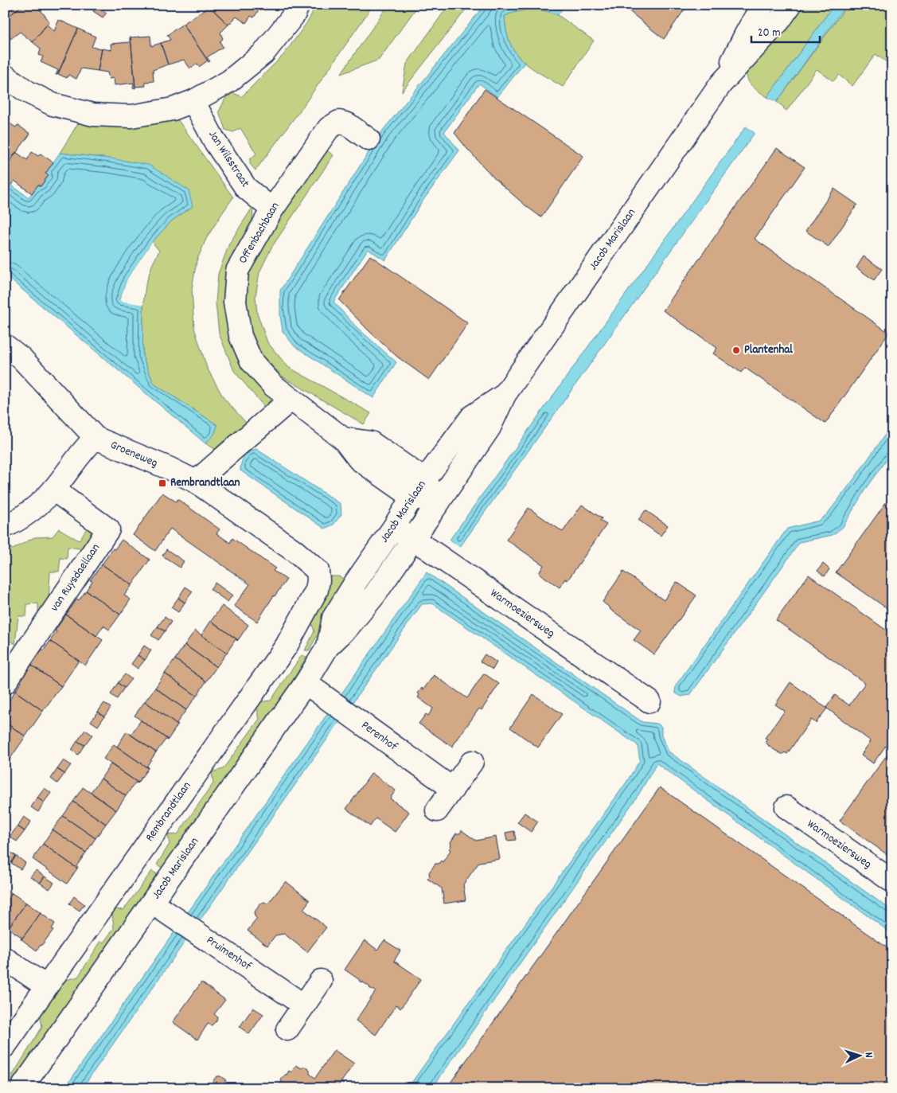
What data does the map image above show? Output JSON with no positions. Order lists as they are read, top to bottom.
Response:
{
  "streets": {
    "street": [
      "Jan Wilsstraat",
      "Offenbachbaan",
      "Jacob Marislaan",
      "Groeneweg",
      "van Ruysdaellaan",
      "Warmoeziersweg",
      "Perenhof",
      "Rembrandtlaan",
      "Pruimenhof"
    ]
  },
  "crossings": [
    ["Jan Wilsstraat", "Offenbachbaan"],
    ["Offenbachbaan", "Jacob Marislaan"],
    ["Jacob Marislaan", "Warmoeziersweg"],
    ["Jacob Marislaan", "Perenhof"],
    ["Jacob Marislaan", "Pruimenhof"],
    ["Groeneweg", "Rembrandtlaan"]
  ],
  "places": {
    "other": ["Plantenhal"],
    "transit": ["Rembrandtlaan"]
  },
  "scale_bar": "20 m",
  "north": "right"
}
